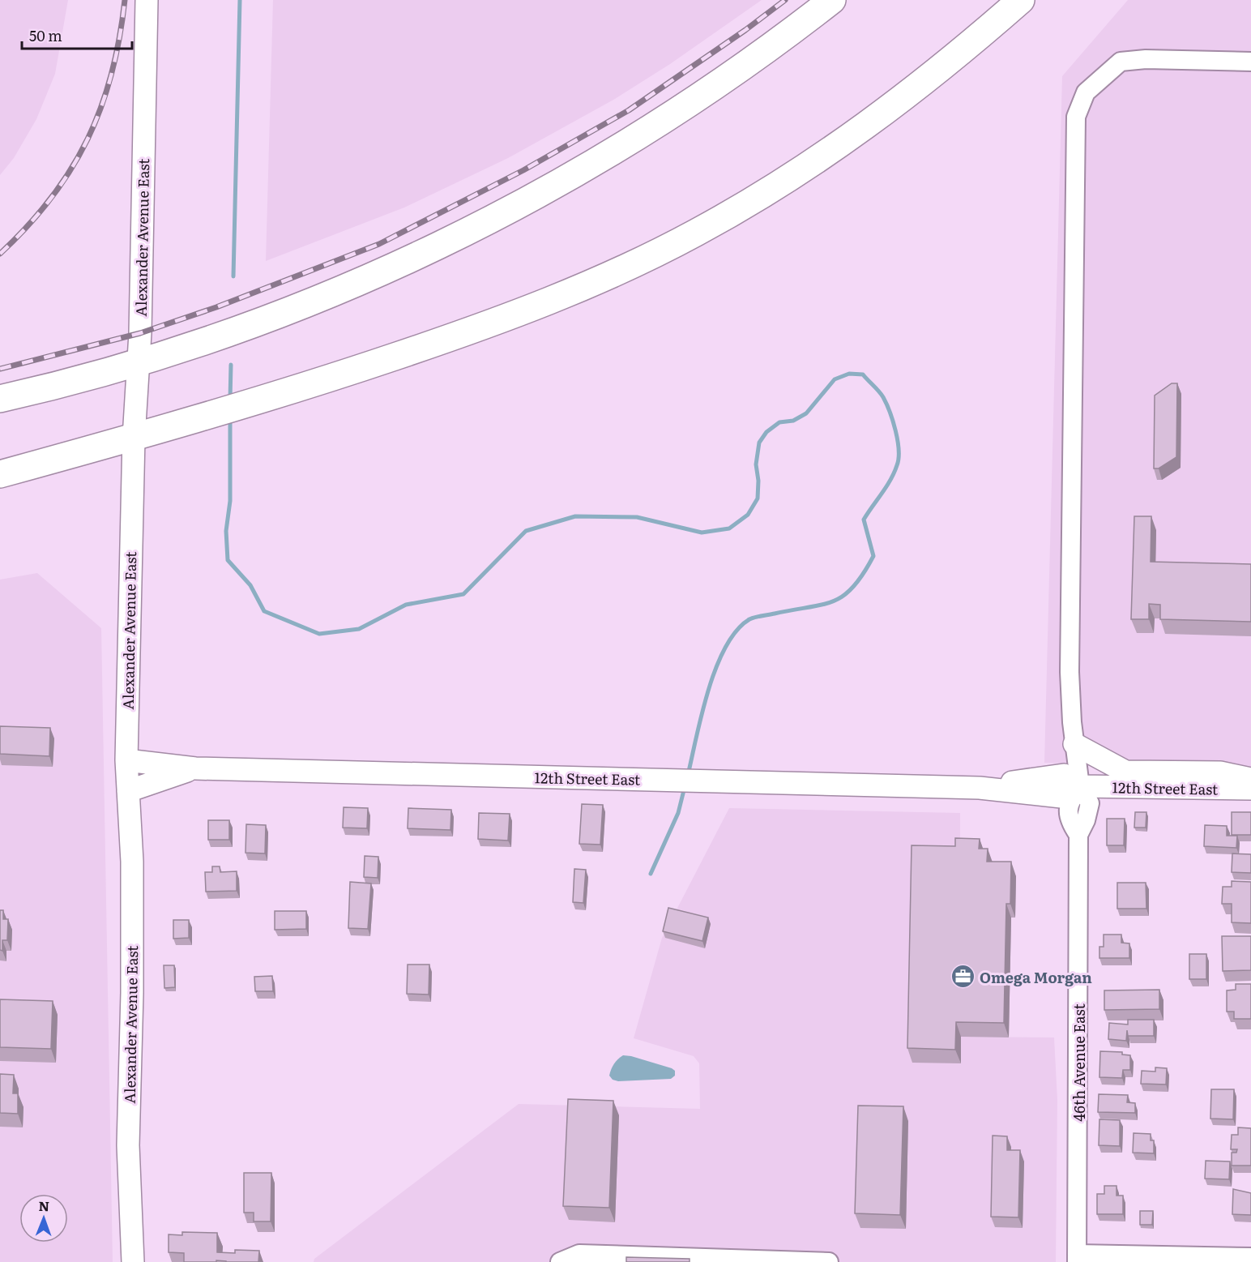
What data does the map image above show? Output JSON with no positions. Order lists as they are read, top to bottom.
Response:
{
  "streets": {
    "street": ["Alexander Avenue East", "12th Street East", "46th Avenue East"]
  },
  "crossings": [
    ["Alexander Avenue East", "12th Street East"],
    ["12th Street East", "46th Avenue East"]
  ],
  "places": {
    "office": ["Omega Morgan"]
  },
  "scale_bar": "50 m",
  "north": "top"
}
